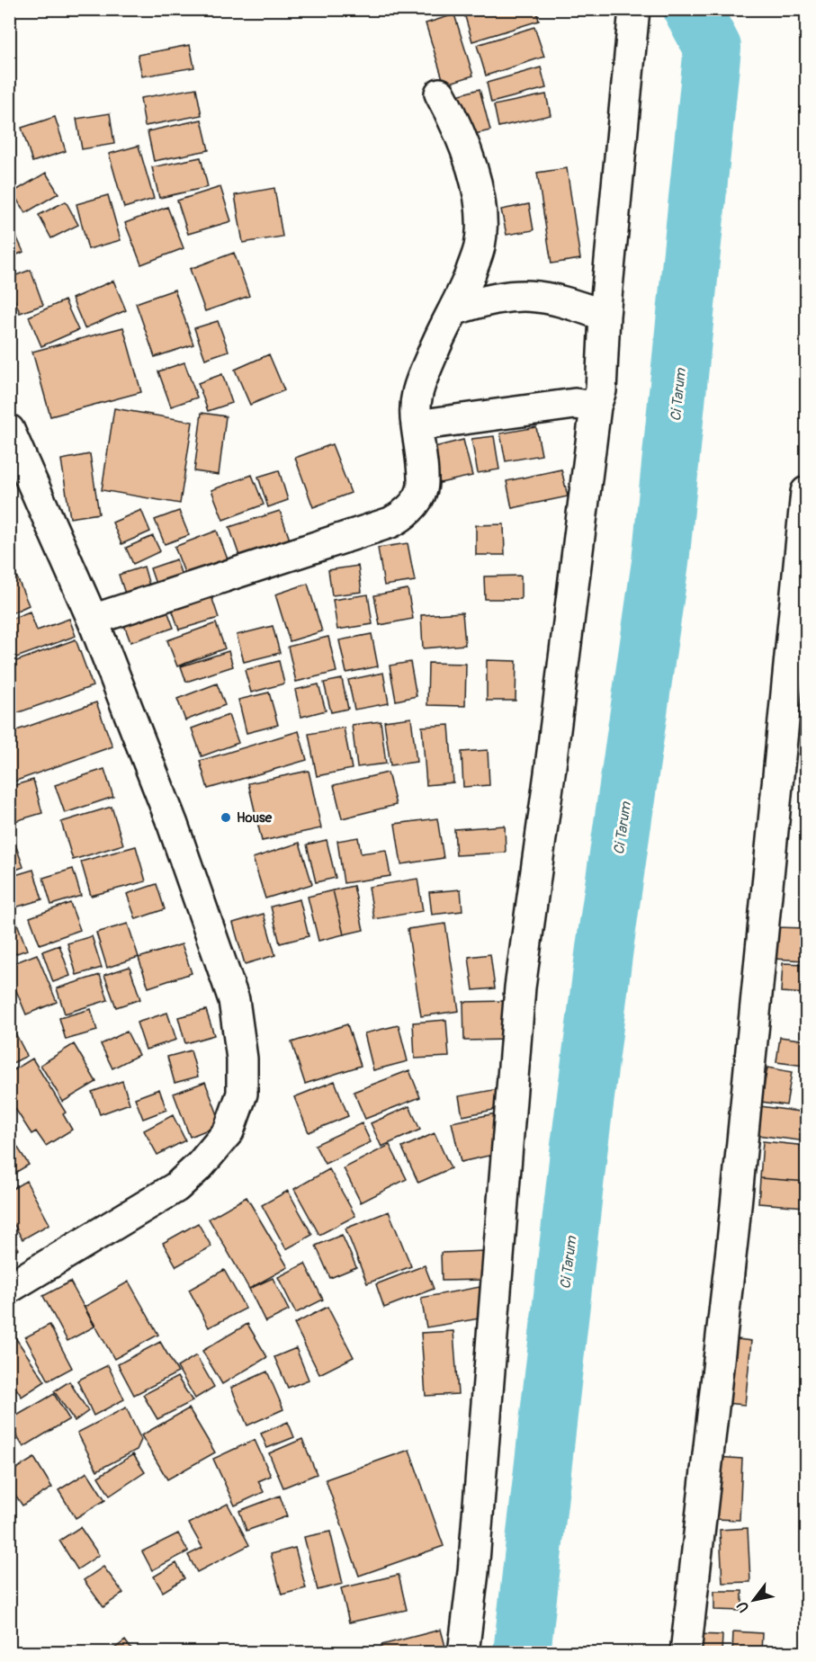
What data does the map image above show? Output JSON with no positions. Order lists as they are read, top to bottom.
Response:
{
  "water": ["Ci Tarum"],
  "places": ["House"],
  "north": "bottom left"
}
